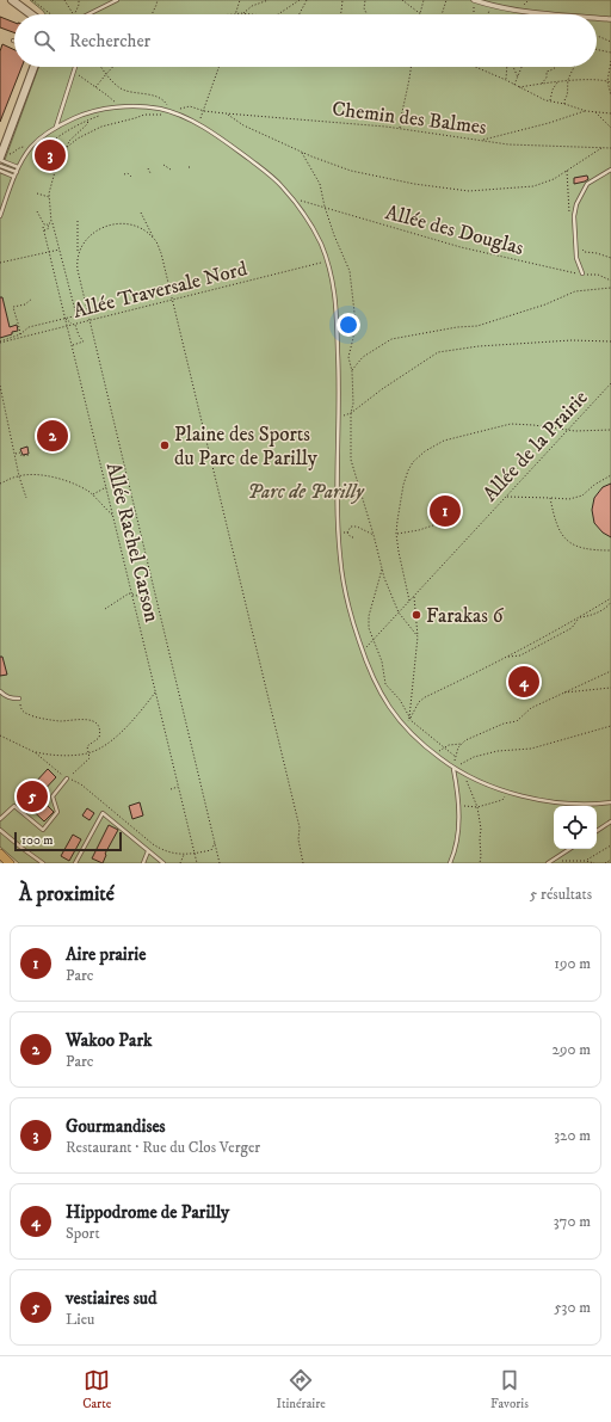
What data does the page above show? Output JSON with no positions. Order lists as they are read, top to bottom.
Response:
{
  "streets": {
    "path": [
      "Chemin des Balmes",
      "Allée des Douglas",
      "Allée Traversale Nord",
      "Allée de la Prairie",
      "Allée Rachel Carson"
    ]
  },
  "crossings": [
    ["Allée Traversale Nord", "Allée Rachel Carson"]
  ],
  "parks": ["Parc de Parilly"],
  "places": ["Plaine des Sports du Parc de Parilly", "Farakas 6"],
  "scale_bar": "100 m",
  "page": {
    "search": "Rechercher",
    "pins": [
      "3",
      "2",
      "1",
      "4",
      "5"
    ],
    "scale": "100 m",
    "heading": ["À proximité", "5 résultats"],
    "list": [
      {
        "mark": "1",
        "name": "Aire prairie",
        "note": "Parc",
        "value": "190 m"
      },
      {
        "mark": "2",
        "name": "Wakoo Park",
        "note": "Parc",
        "value": "290 m"
      },
      {
        "mark": "3",
        "name": "Gourmandises",
        "note": "Restaurant · Rue du Clos Verger",
        "value": "320 m"
      },
      {
        "mark": "4",
        "name": "Hippodrome de Parilly",
        "note": "Sport",
        "value": "370 m"
      },
      {
        "mark": "5",
        "name": "vestiaires sud",
        "note": "Lieu",
        "value": "530 m"
      }
    ],
    "nav": ["Carte", "Itinéraire", "Favoris"]
  }
}
